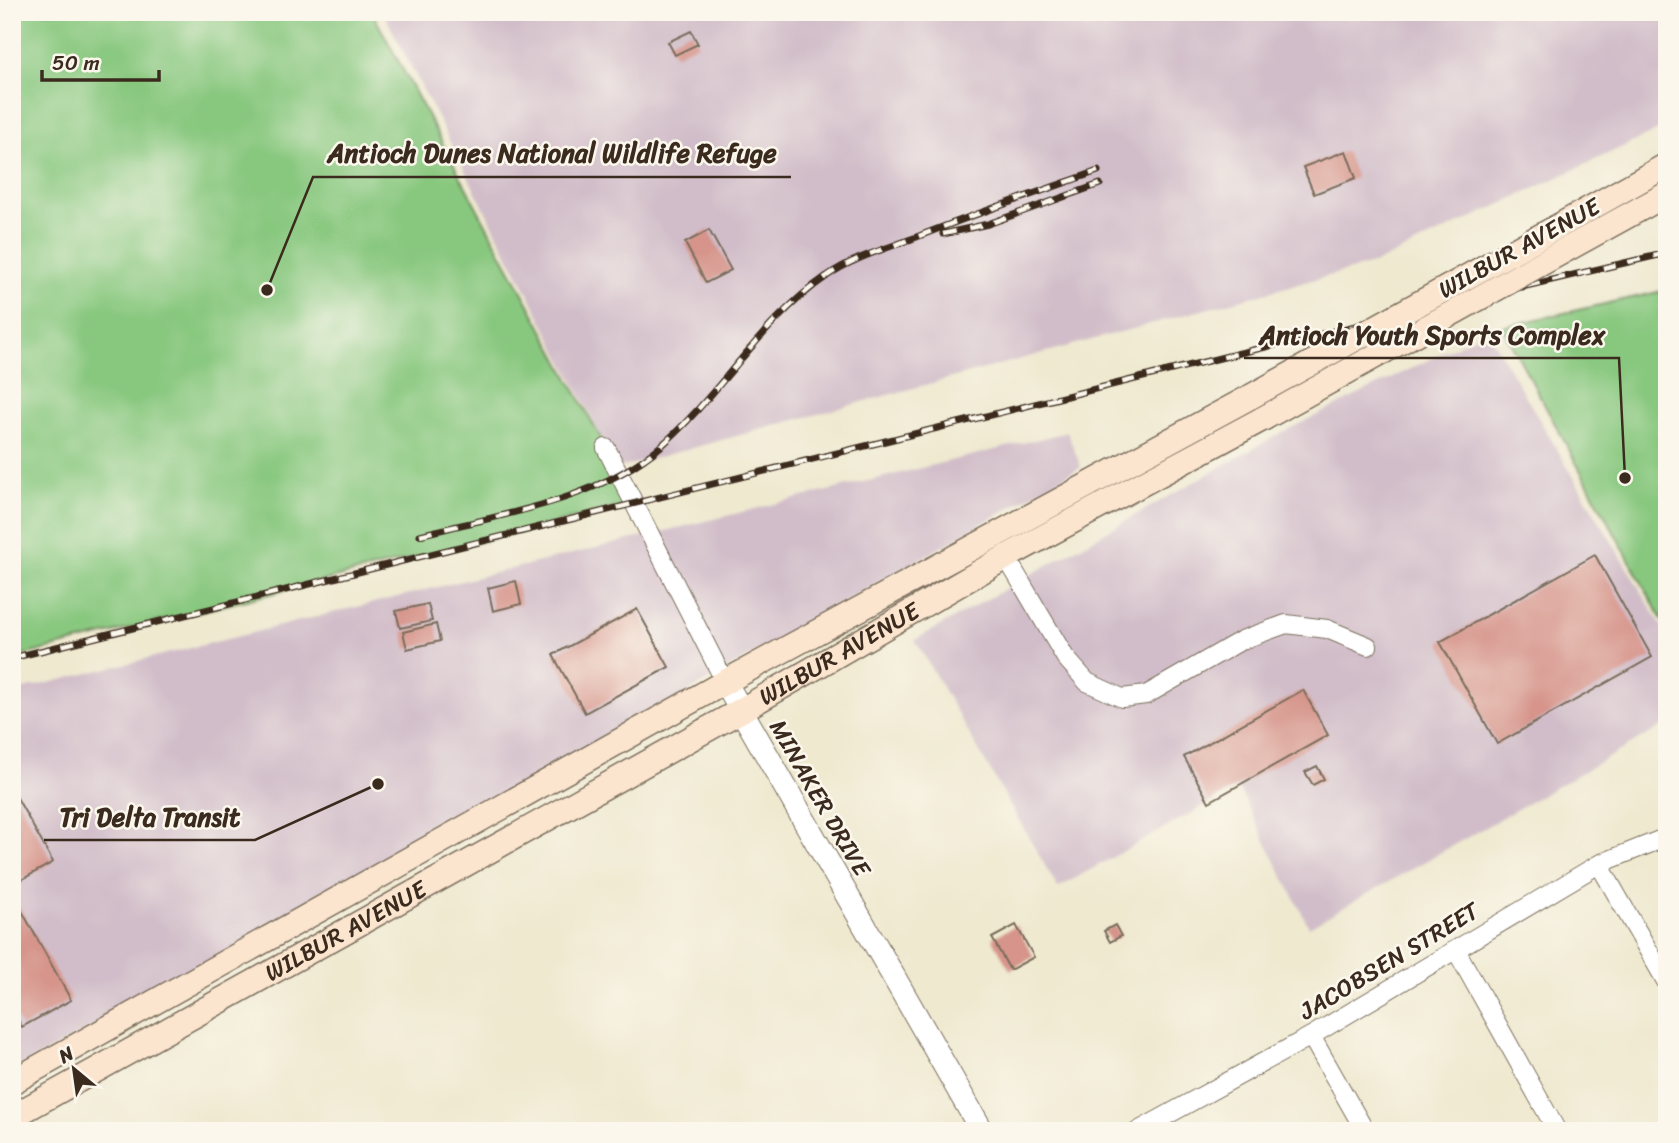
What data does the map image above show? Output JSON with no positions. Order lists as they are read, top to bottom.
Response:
{
  "streets": {
    "main road": ["WILBUR AVENUE"],
    "street": ["MINAKER DRIVE", "JACOBSEN STREET"]
  },
  "crossings": [
    ["WILBUR AVENUE", "MINAKER DRIVE"]
  ],
  "places": ["Antioch Dunes National Wildlife Refuge", "Antioch Youth Sports Complex", "Tri Delta Transit"],
  "scale_bar": "50 m",
  "north": "top left"
}
